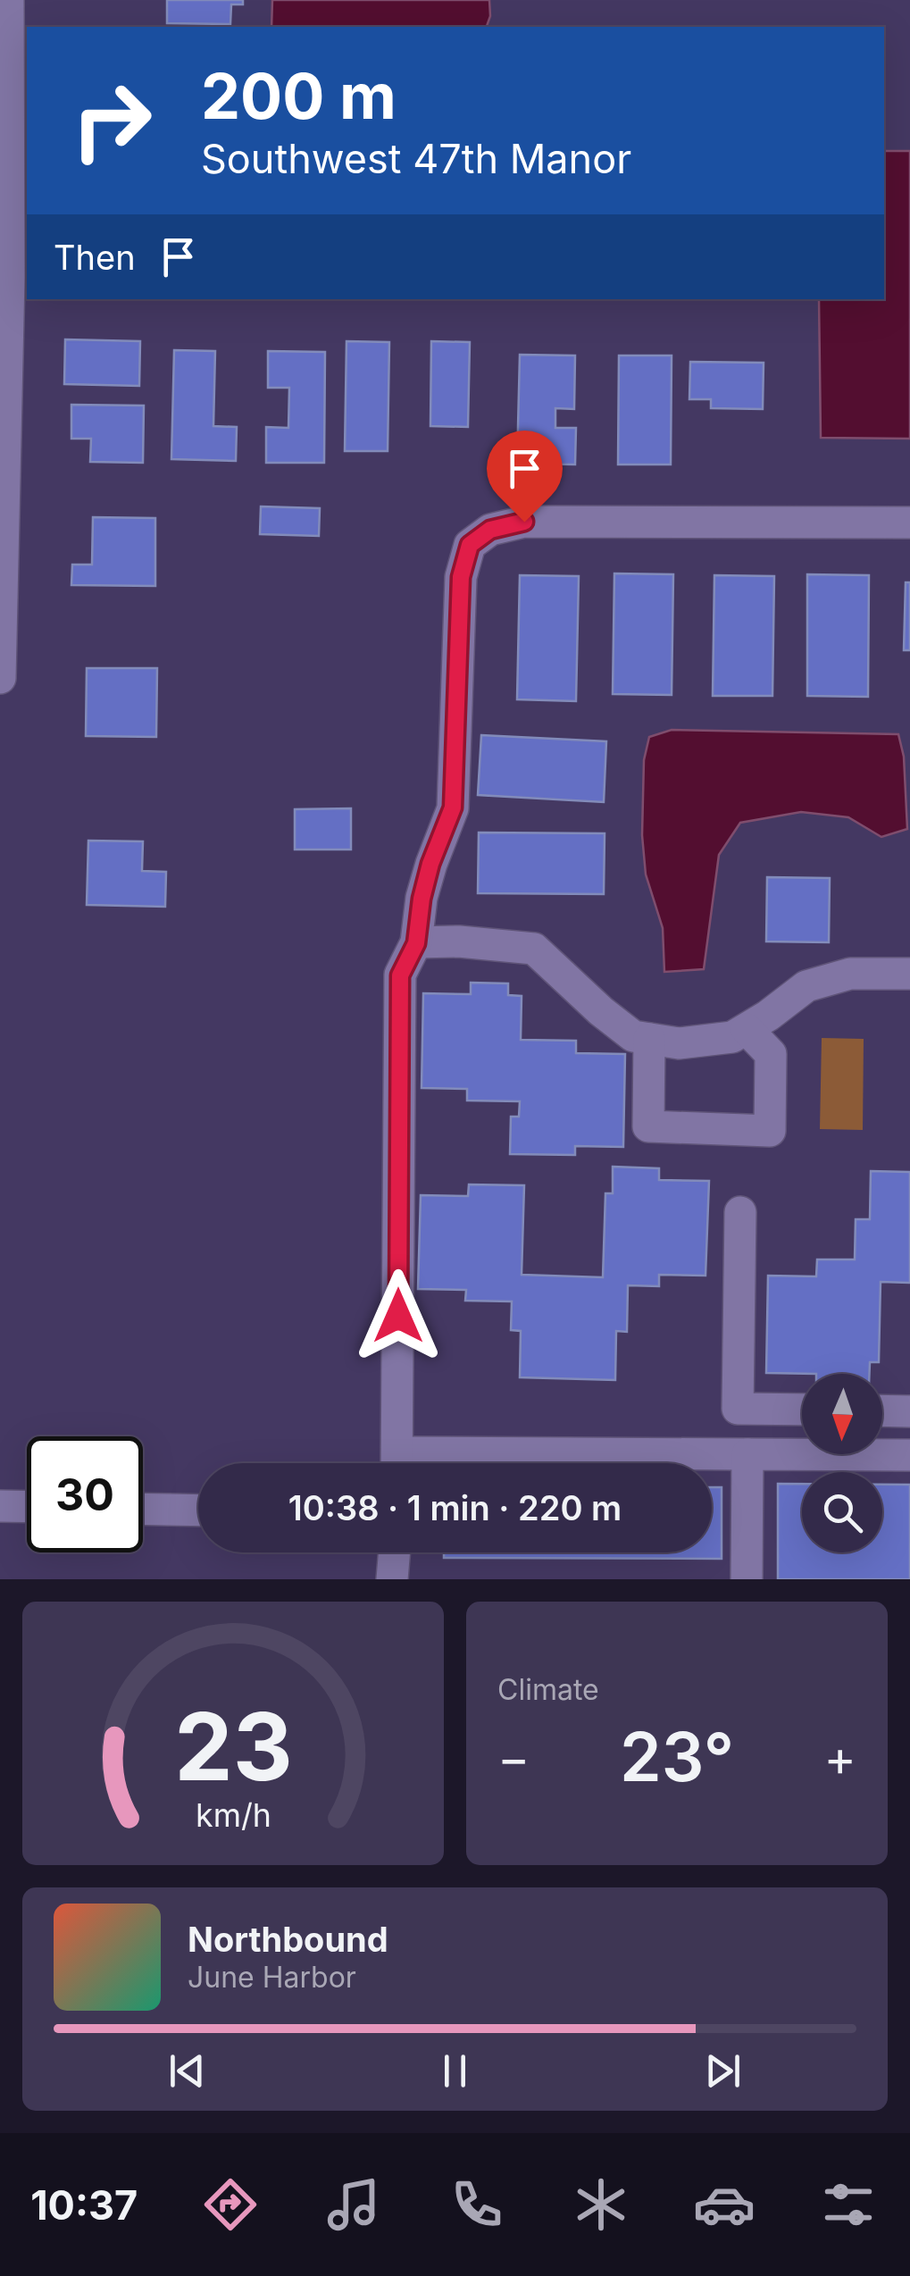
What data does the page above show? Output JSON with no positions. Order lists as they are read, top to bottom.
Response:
{
  "north": "bottom",
  "page": {
    "turn": ["200 m", "Southwest 47th Manor"],
    "then": "Then",
    "limit": "30",
    "trip": "10:38 · 1 min · 220 m",
    "tile": "Climate",
    "heat": ["−", "23°", "+"],
    "song": ["Northbound", "June Harbor"],
    "tabs": "10:37",
    "gauge": ["23", "km/h"]
  }
}
